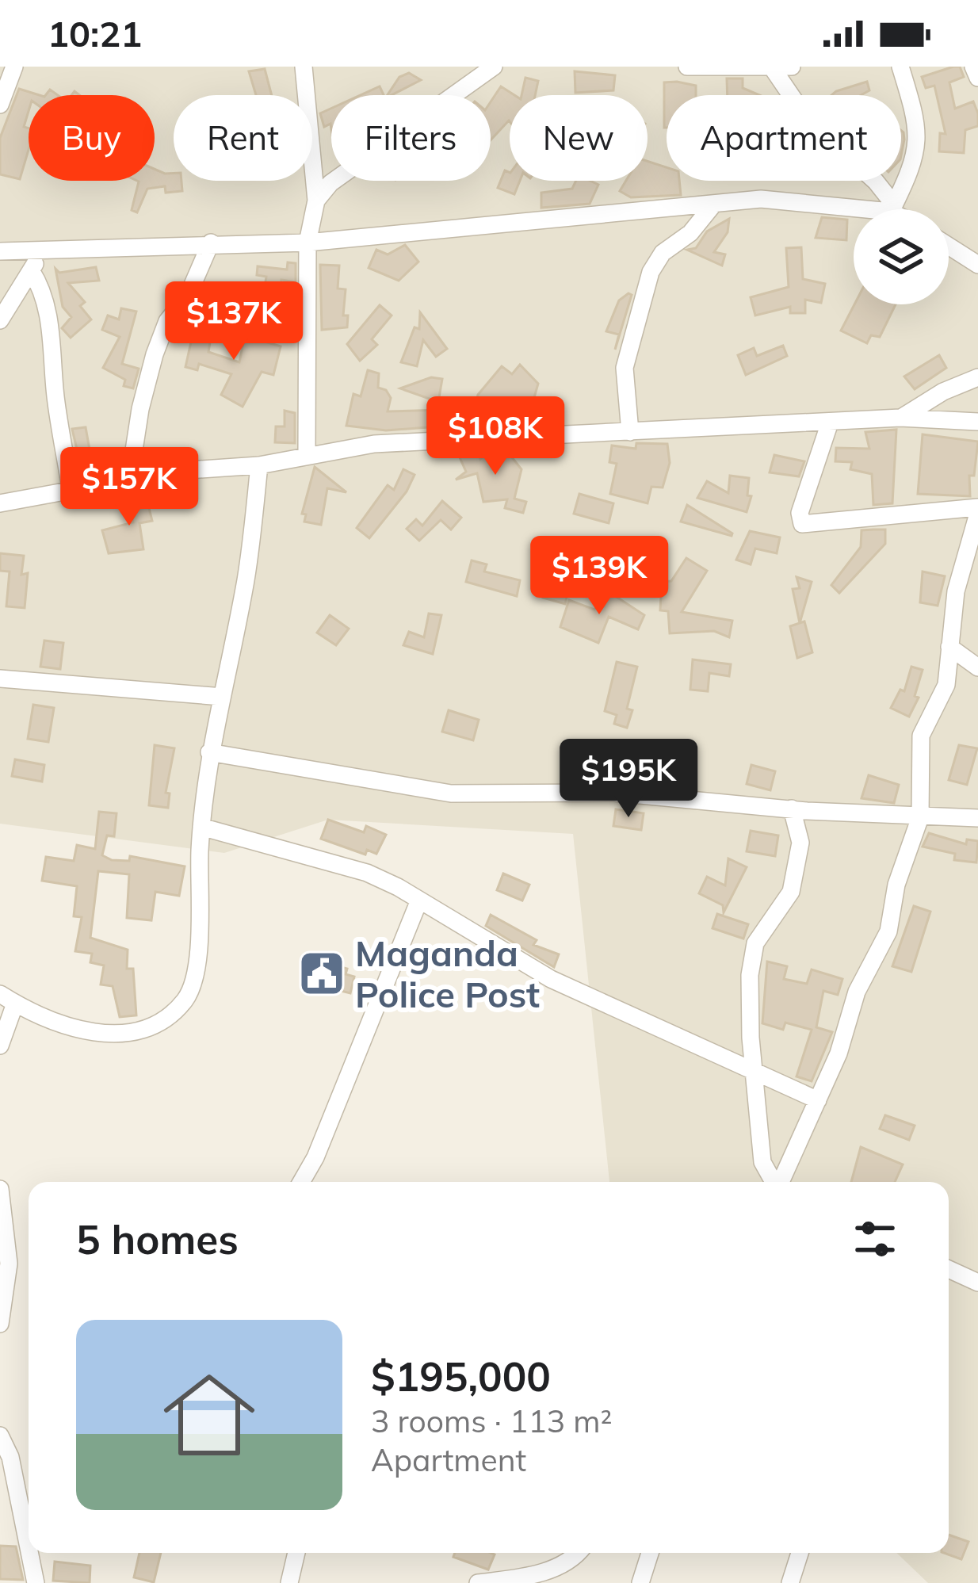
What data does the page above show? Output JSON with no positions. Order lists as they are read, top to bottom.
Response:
{
  "places": {
    "public building": ["Maganda Police Post"]
  },
  "page": {
    "status": "10:21",
    "chip": [
      "Buy",
      "Rent",
      "Filters",
      "New",
      "Apartment"
    ],
    "price": [
      "$137K",
      "$108K",
      "$157K",
      "$139K",
      "$195K"
    ],
    "heading": "5 homes",
    "list": [
      {
        "name": "$195,000",
        "note": "3 rooms · 113 m² · Apartment"
      }
    ]
  }
}
